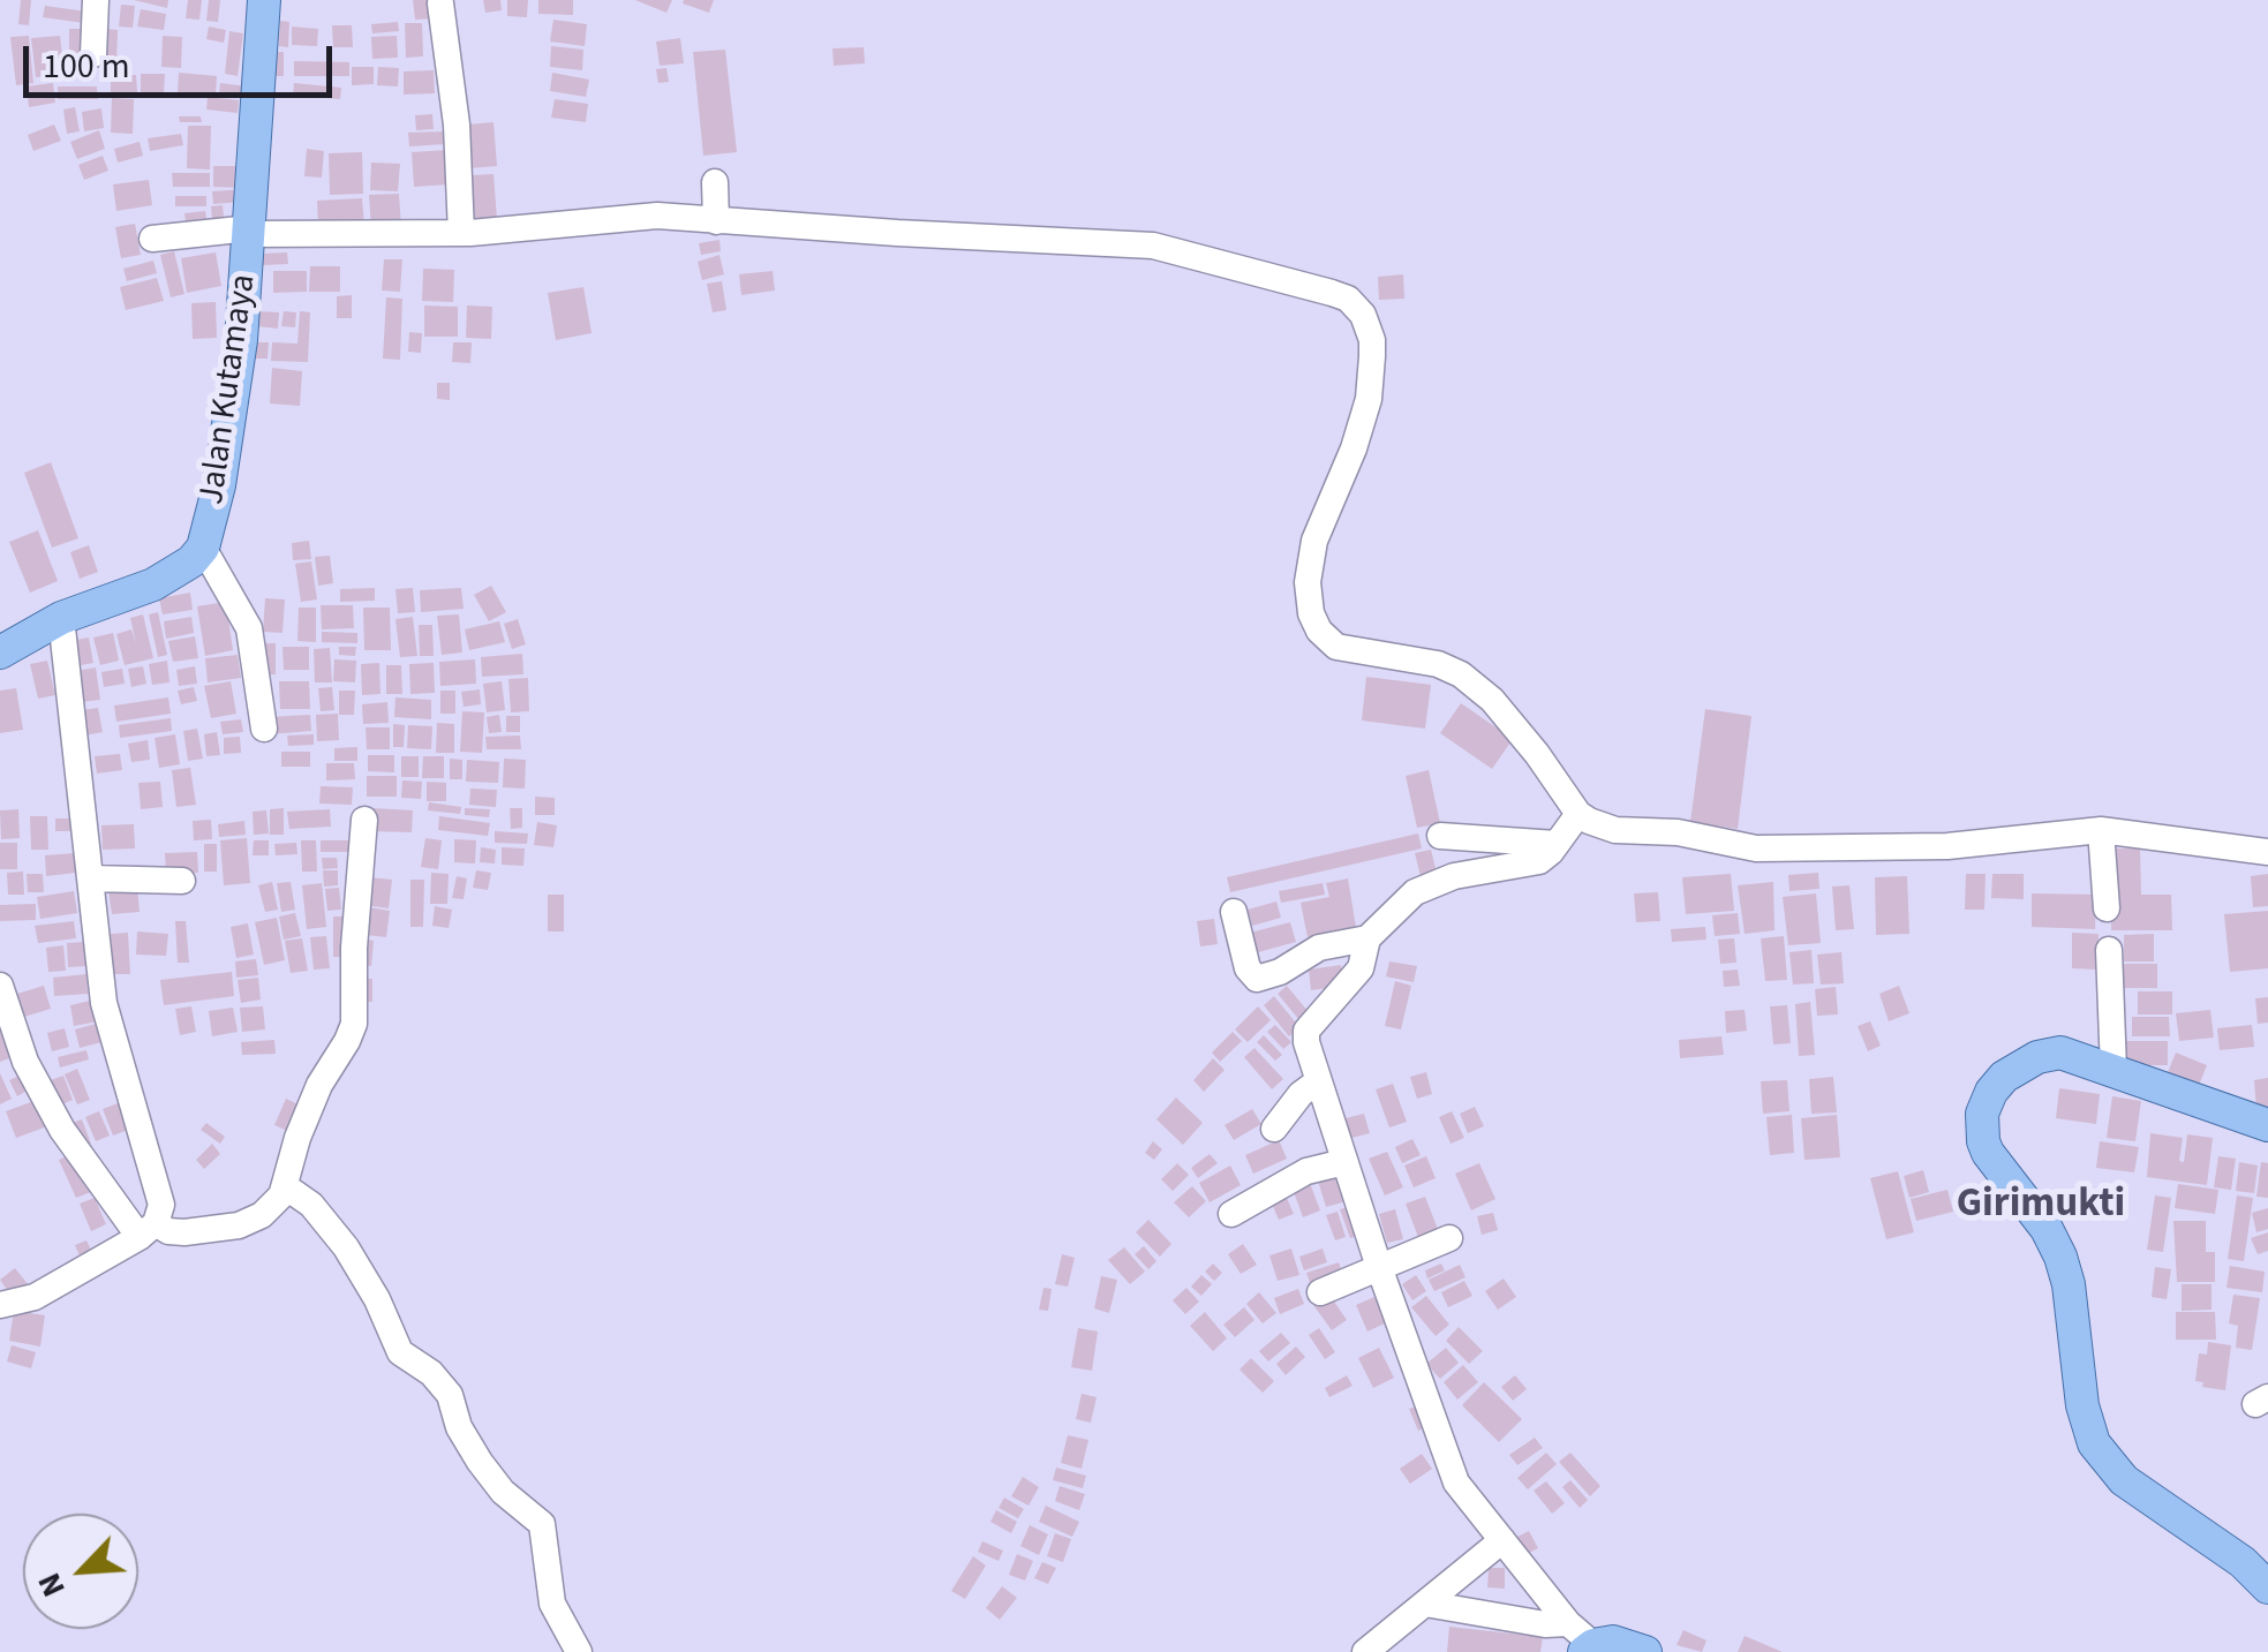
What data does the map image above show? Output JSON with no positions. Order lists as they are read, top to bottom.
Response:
{
  "streets": {
    "main road": ["Jalan Kutamaya"]
  },
  "districts": ["Girimukti"],
  "scale_bar": "100 m",
  "north": "bottom left"
}
